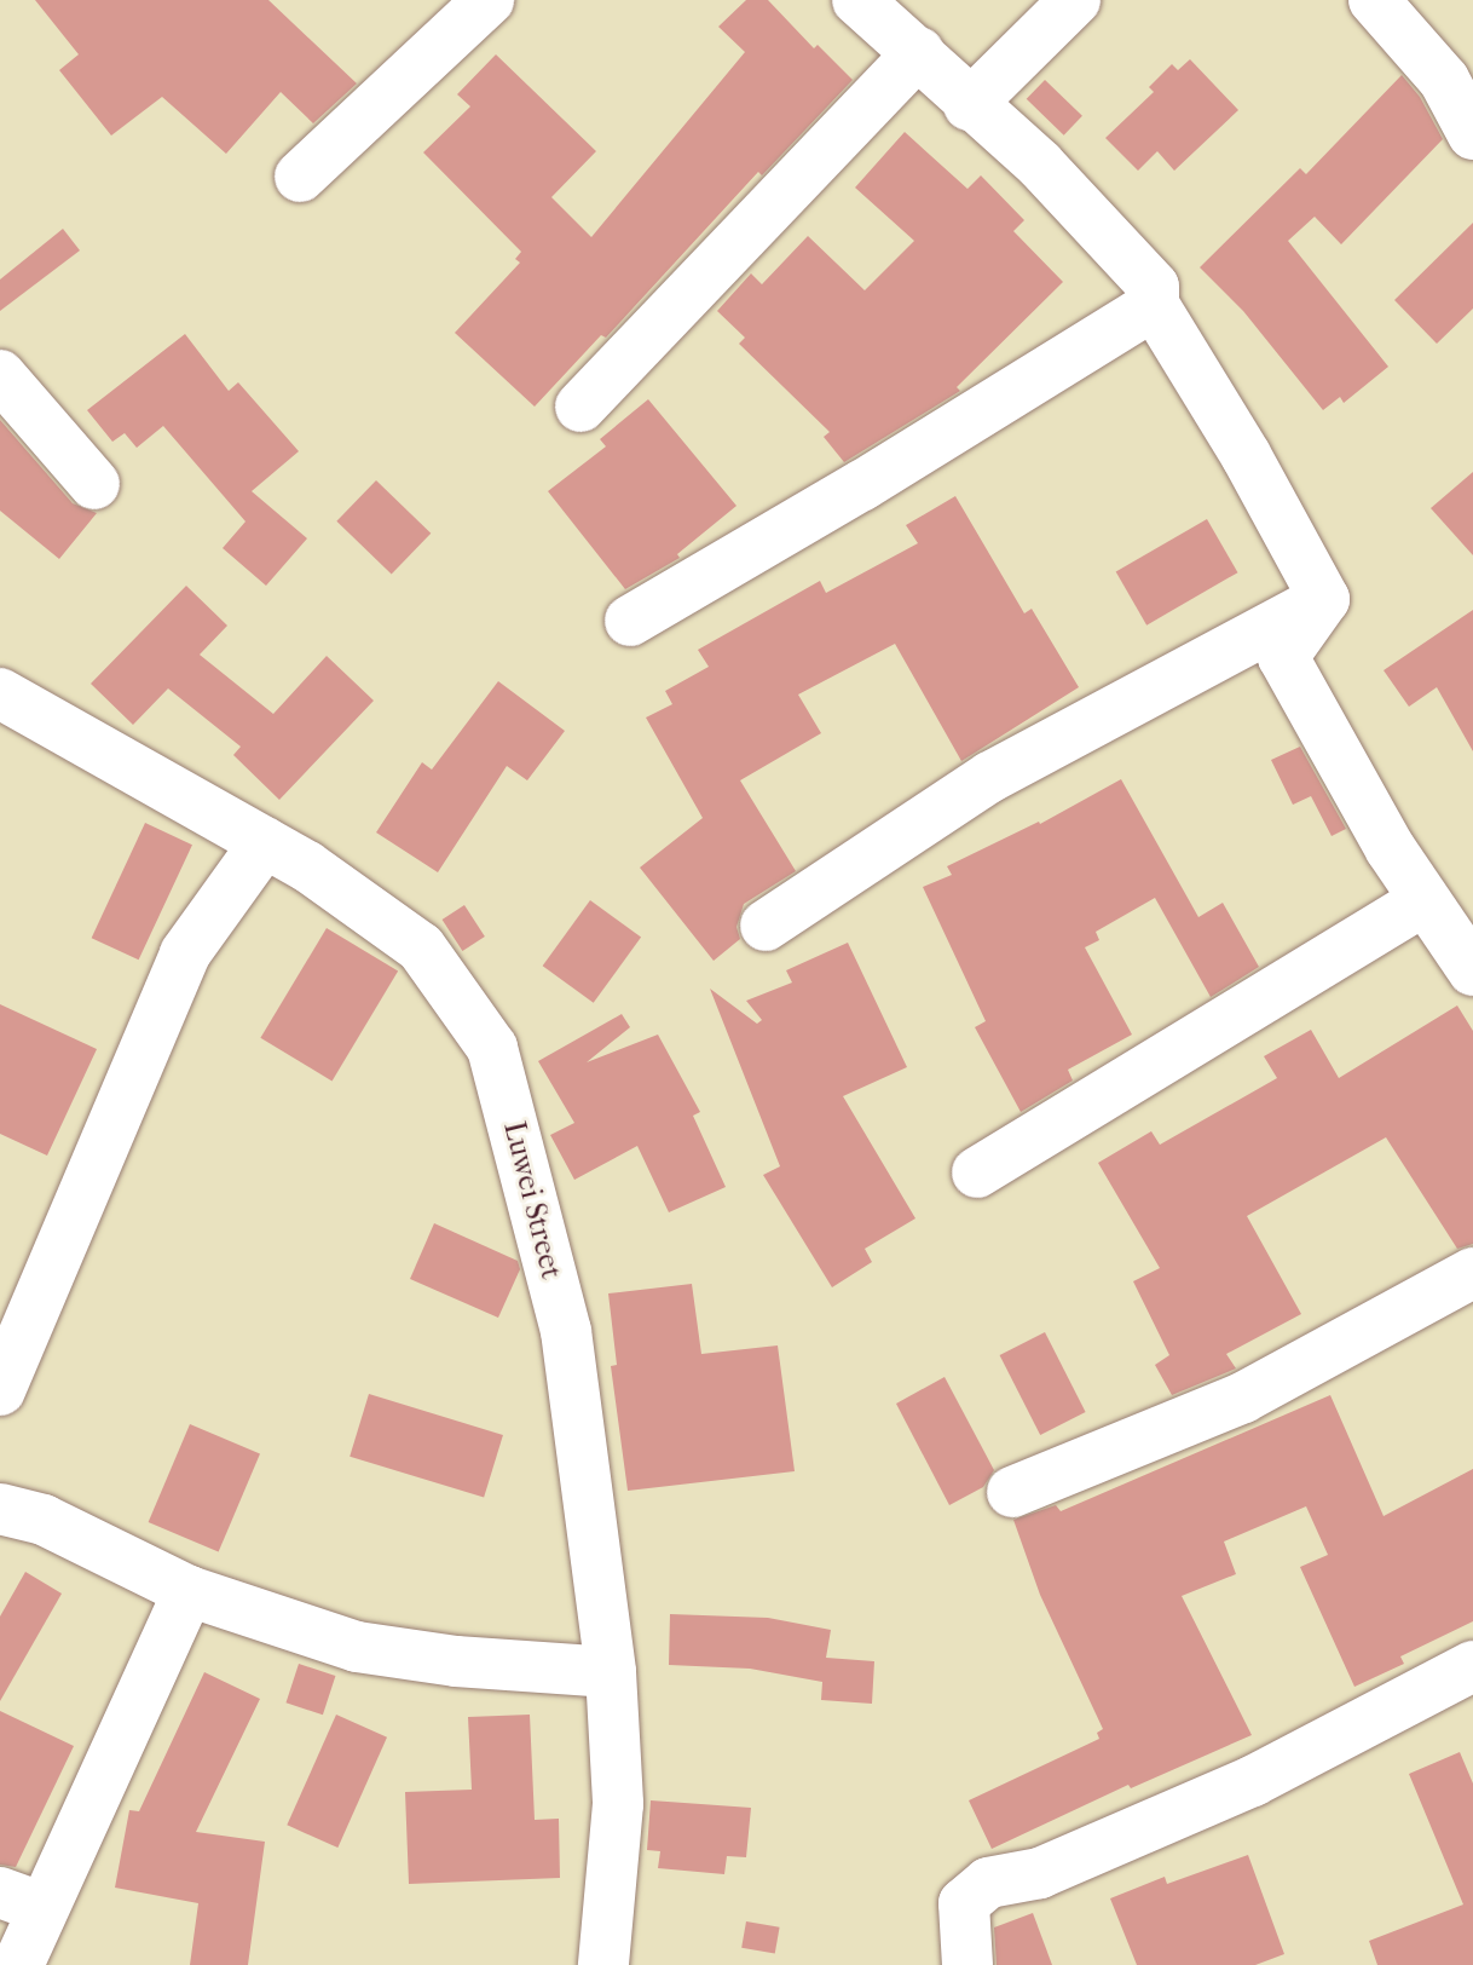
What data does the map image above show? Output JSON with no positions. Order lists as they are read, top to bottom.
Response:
{
  "streets": {
    "street": ["Luwei Street"]
  }
}
